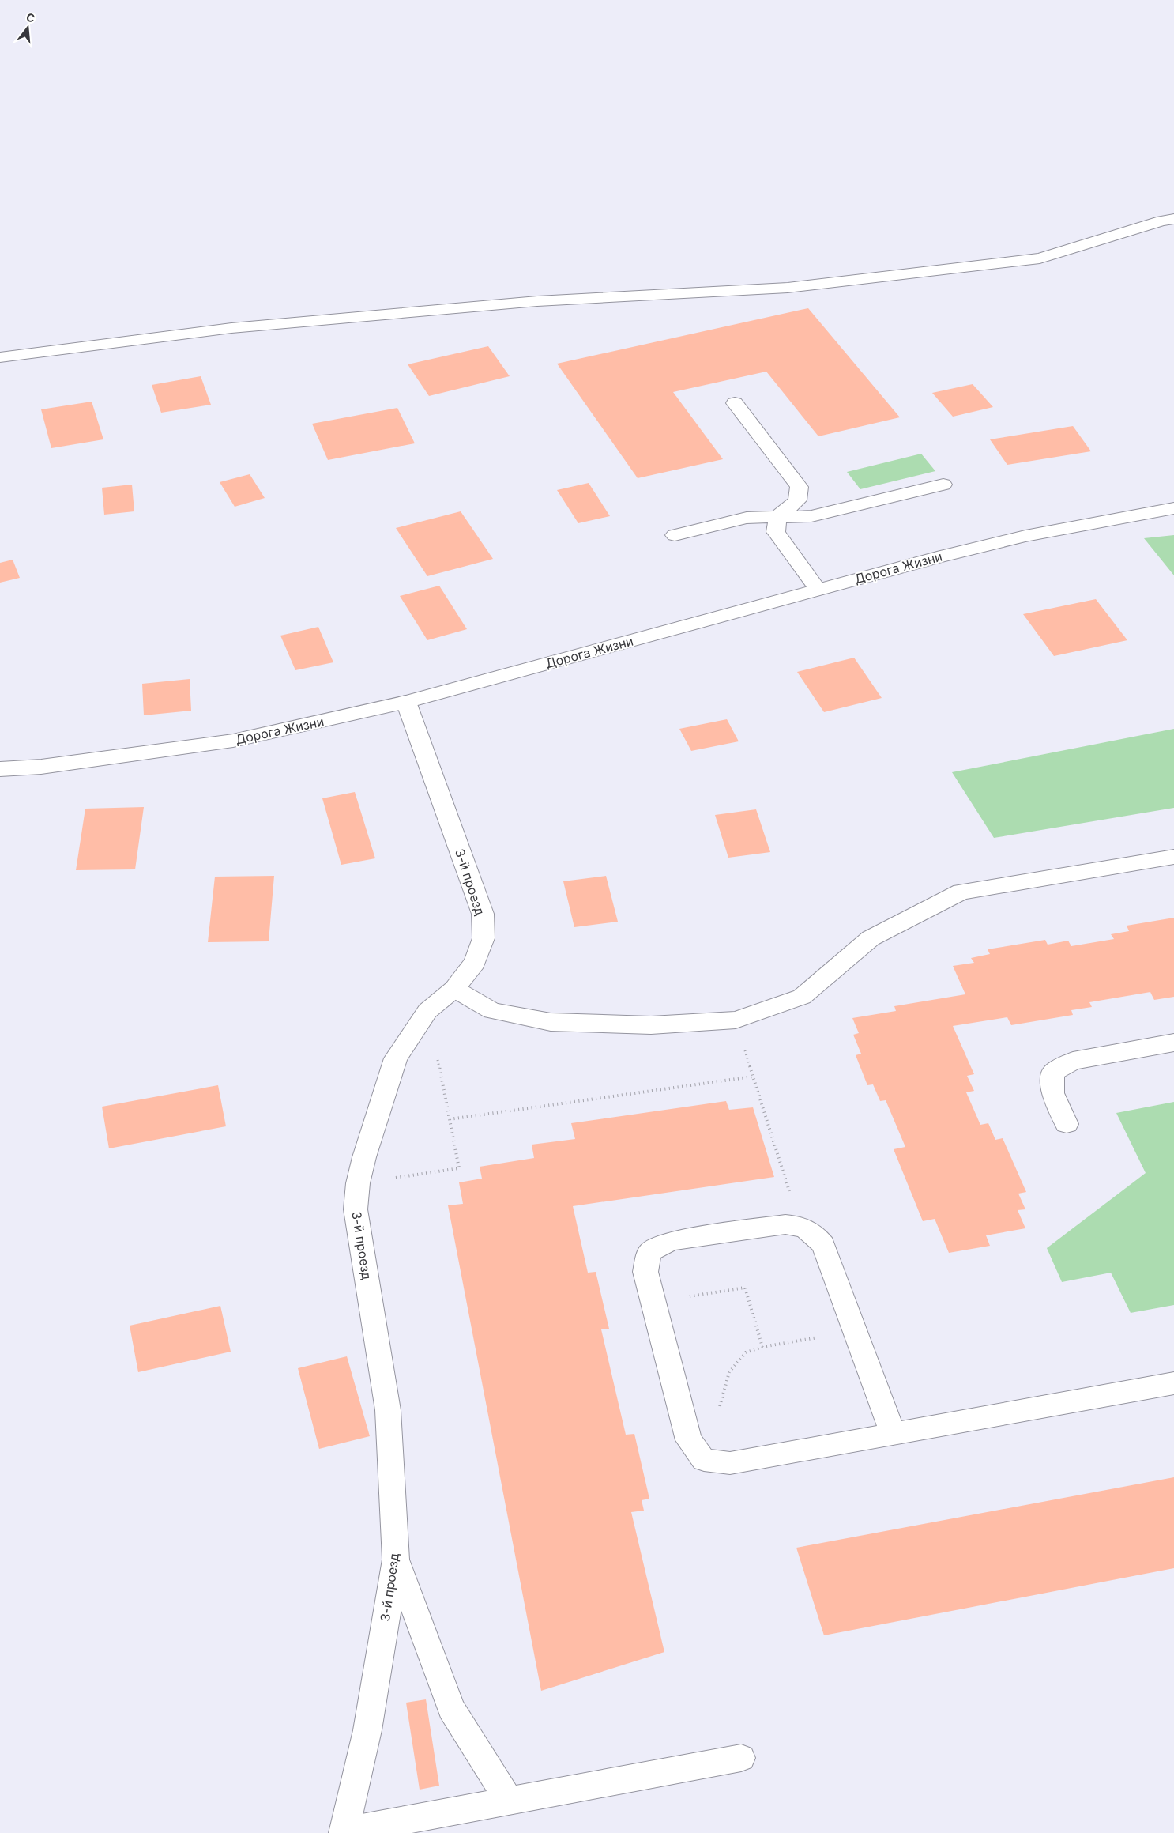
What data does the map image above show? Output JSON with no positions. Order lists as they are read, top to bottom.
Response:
{
  "streets": {
    "main road": ["Дорога Жизни", "3-й проезд"]
  },
  "crossings": [
    ["Дорога Жизни", "3-й проезд"]
  ],
  "north": "top"
}
